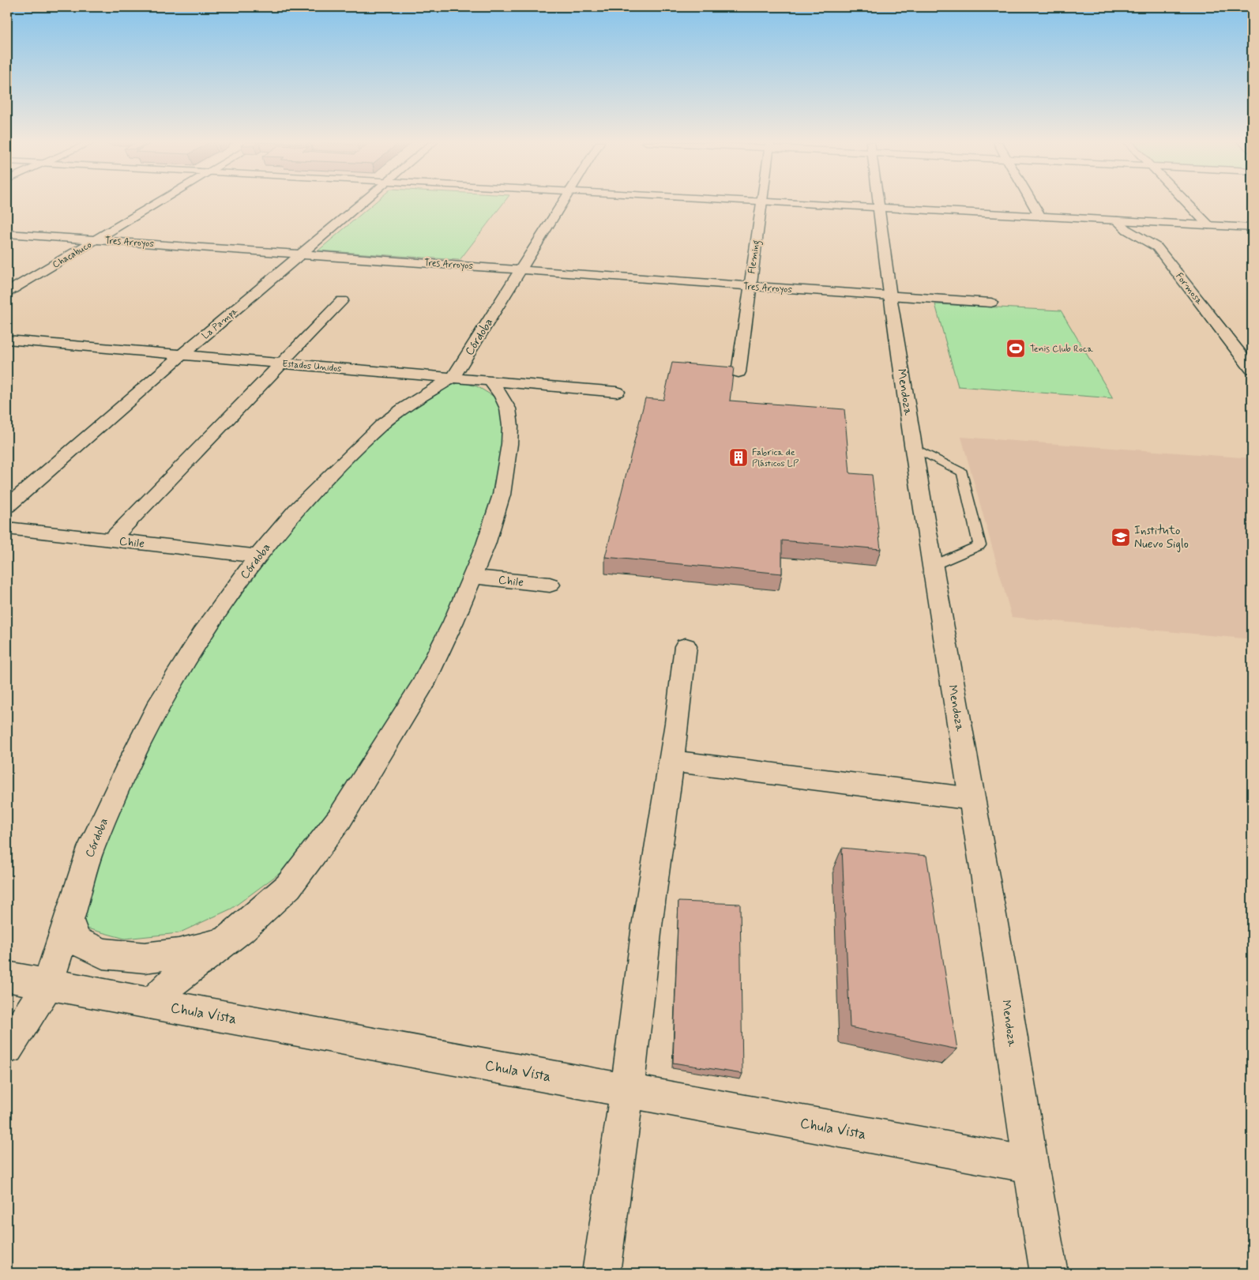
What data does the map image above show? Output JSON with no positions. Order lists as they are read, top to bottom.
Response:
{
  "streets": {
    "street": [
      "Tres Arroyos",
      "Chacabuco",
      "Fleming",
      "Formosa",
      "La Pampa",
      "Córdoba",
      "Estados Unidos",
      "Mendoza",
      "Chile",
      "Chula Vista"
    ]
  },
  "crossings": [
    ["Tres Arroyos", "Chacabuco"],
    ["Tres Arroyos", "Fleming"],
    ["Tres Arroyos", "La Pampa"],
    ["Tres Arroyos", "Córdoba"],
    ["Tres Arroyos", "Mendoza"],
    ["La Pampa", "Estados Unidos"],
    ["Córdoba", "Estados Unidos"],
    ["Córdoba", "Chile"],
    ["Córdoba", "Chula Vista"],
    ["Mendoza", "Chula Vista"]
  ],
  "places": {
    "sports": ["Tenis Club Roca"],
    "building": ["Fabrica de Plásticos LP"],
    "school or university": ["Instituto Nuevo Siglo"]
  }
}
